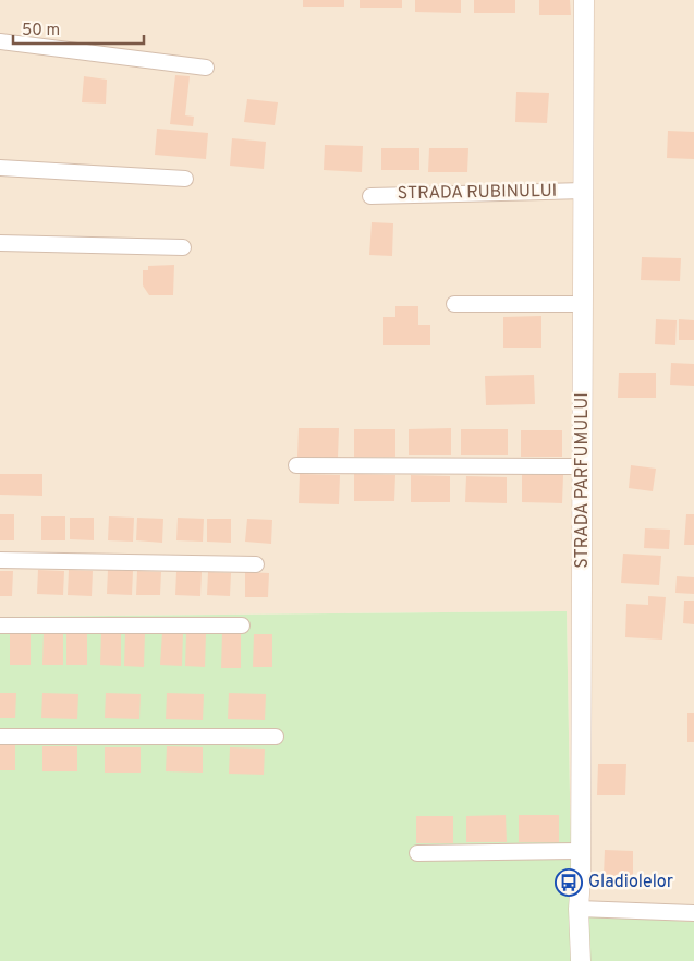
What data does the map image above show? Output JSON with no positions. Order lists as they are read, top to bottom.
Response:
{
  "streets": {
    "street": ["STRADA RUBINULUI", "STRADA PARFUMULUI"]
  },
  "crossings": [
    ["STRADA RUBINULUI", "STRADA PARFUMULUI"]
  ],
  "places": {
    "bus stop": ["Gladiolelor"]
  },
  "scale_bar": "50 m"
}
